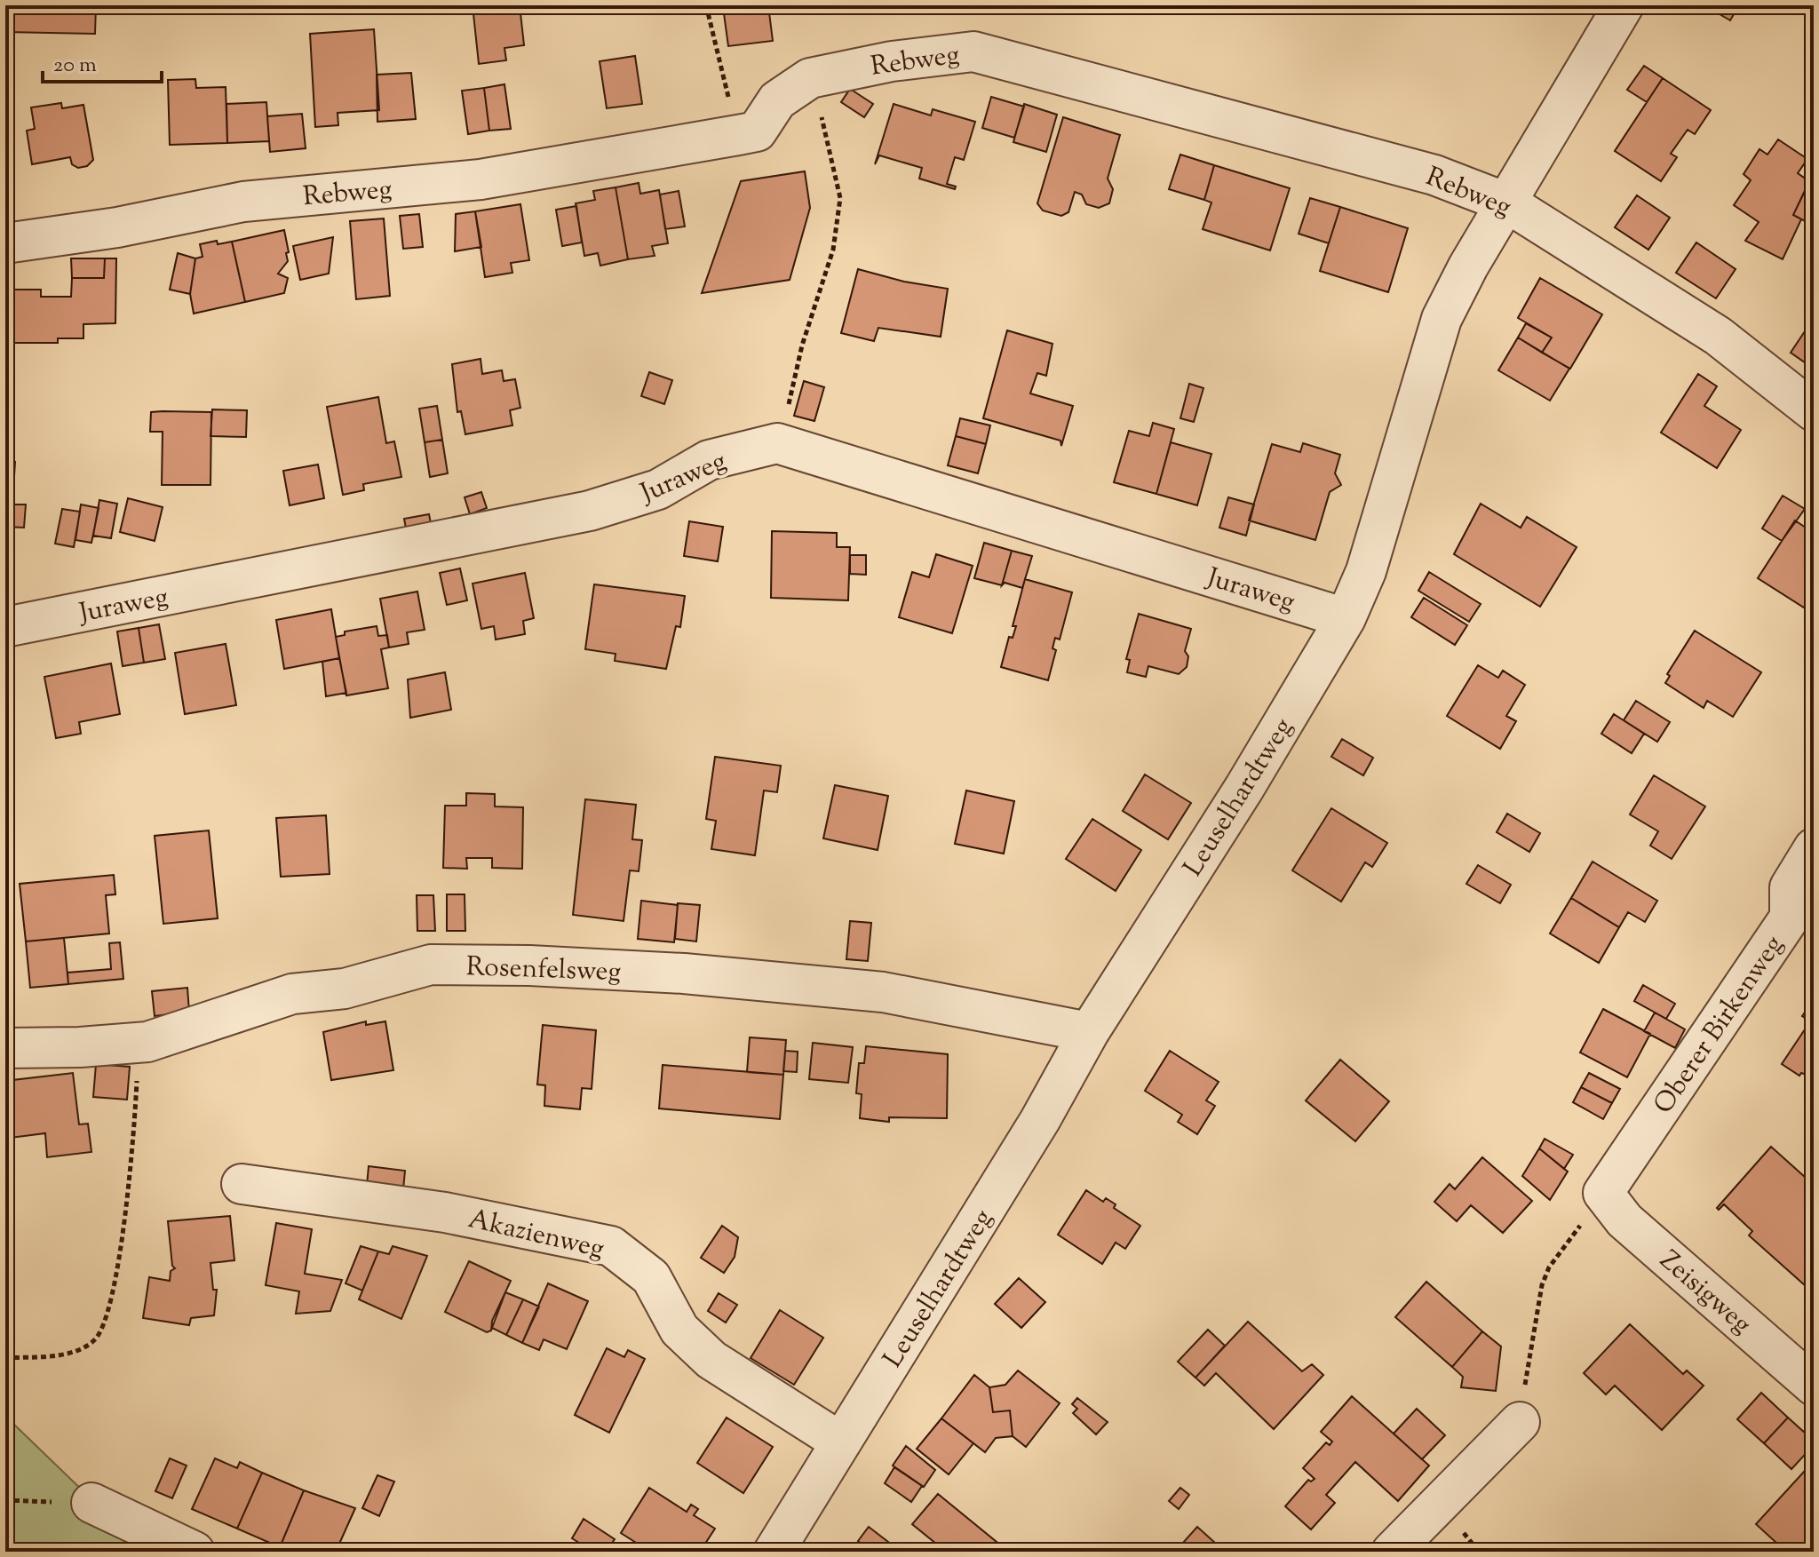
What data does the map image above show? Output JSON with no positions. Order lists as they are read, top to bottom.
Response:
{
  "streets": {
    "street": [
      "Rebweg",
      "Juraweg",
      "Leuselhardtweg",
      "Rosenfelsweg",
      "Oberer Birkenweg",
      "Akazienweg",
      "Zeisigweg"
    ]
  },
  "crossings": [
    ["Rebweg", "Leuselhardtweg"],
    ["Juraweg", "Leuselhardtweg"],
    ["Leuselhardtweg", "Rosenfelsweg"],
    ["Leuselhardtweg", "Akazienweg"],
    ["Oberer Birkenweg", "Zeisigweg"]
  ],
  "scale_bar": "20 m"
}
